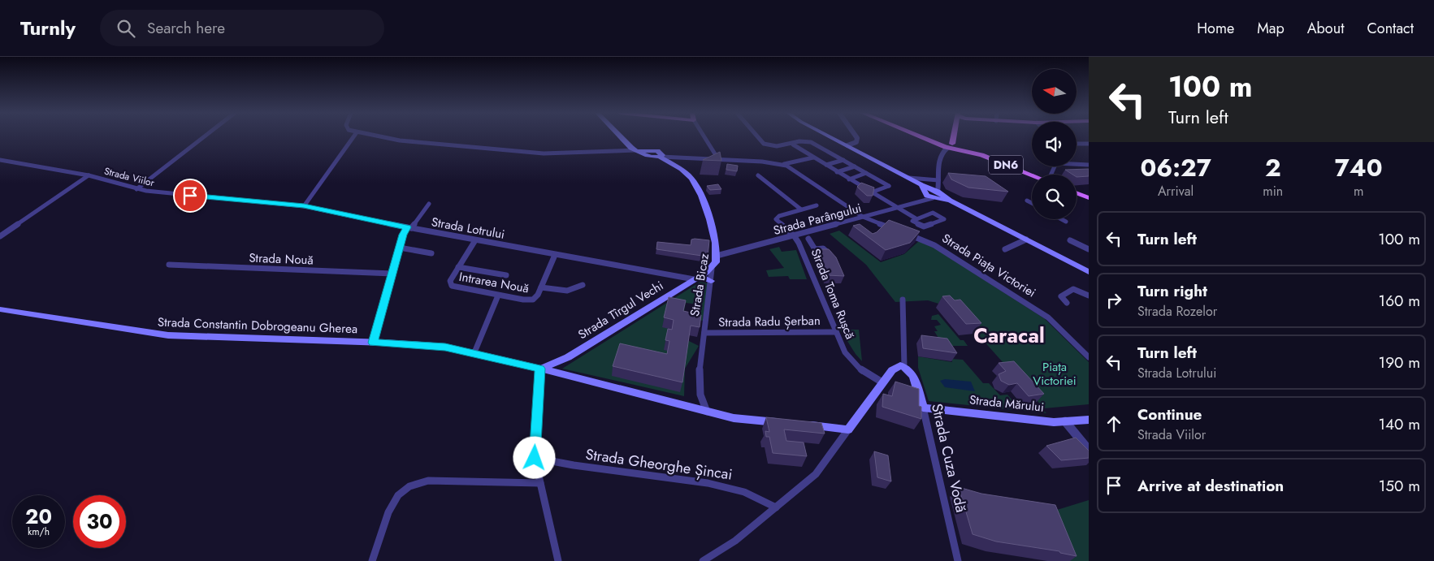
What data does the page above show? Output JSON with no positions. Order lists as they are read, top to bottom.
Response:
{
  "streets": {
    "main road": [
      "DN6",
      "Strada Bicaz",
      "Strada Tîrgul Vechi",
      "Strada Constantin Dobrogeanu Gherea",
      "Strada Mărului",
      "Strada Cuza Vodă"
    ],
    "street": [
      "Strada Viilor",
      "Strada Parângului",
      "Strada Lotrului",
      "Strada Nouă",
      "Strada Piața Victoriei",
      "Intrarea Nouă",
      "Strada Toma Rușcă",
      "Strada Radu Șerban",
      "Strada Gheorghe Șincai"
    ]
  },
  "crossings": [
    ["Strada Viilor", "Strada Lotrului"],
    ["Strada Parângului", "Strada Bicaz"],
    ["Strada Parângului", "Strada Toma Rușcă"],
    ["Strada Lotrului", "Intrarea Nouă"],
    ["Strada Lotrului", "Strada Tîrgul Vechi"],
    ["Strada Bicaz", "Strada Tîrgul Vechi"],
    ["Strada Bicaz", "Strada Radu Șerban"],
    ["Strada Bicaz", "Strada Constantin Dobrogeanu Gherea"],
    ["Strada Toma Rușcă", "Strada Radu Șerban"],
    ["Strada Tîrgul Vechi", "Strada Constantin Dobrogeanu Gherea"],
    ["Strada Mărului", "Strada Cuza Vodă"]
  ],
  "districts": ["Caracal"],
  "parks": ["Piața Victoriei"],
  "north": "left",
  "page": {
    "header": "Turnly",
    "search": "Search here",
    "nav": [
      "Home",
      "Map",
      "About",
      "Contact"
    ],
    "turn": ["100 m", "Turn left"],
    "eta": [
      "06:27",
      "Arrival",
      "2",
      "min",
      "740",
      "m"
    ],
    "list": [
      {
        "name": "Turn left",
        "value": "100 m"
      },
      {
        "name": "Turn right",
        "note": "Strada Rozelor",
        "value": "160 m"
      },
      {
        "name": "Turn left",
        "note": "Strada Lotrului",
        "value": "190 m"
      },
      {
        "name": "Continue",
        "note": "Strada Viilor",
        "value": "140 m"
      },
      {
        "name": "Arrive at destination",
        "value": "150 m"
      }
    ],
    "speed": "20 km/h",
    "limit": "30"
  }
}
